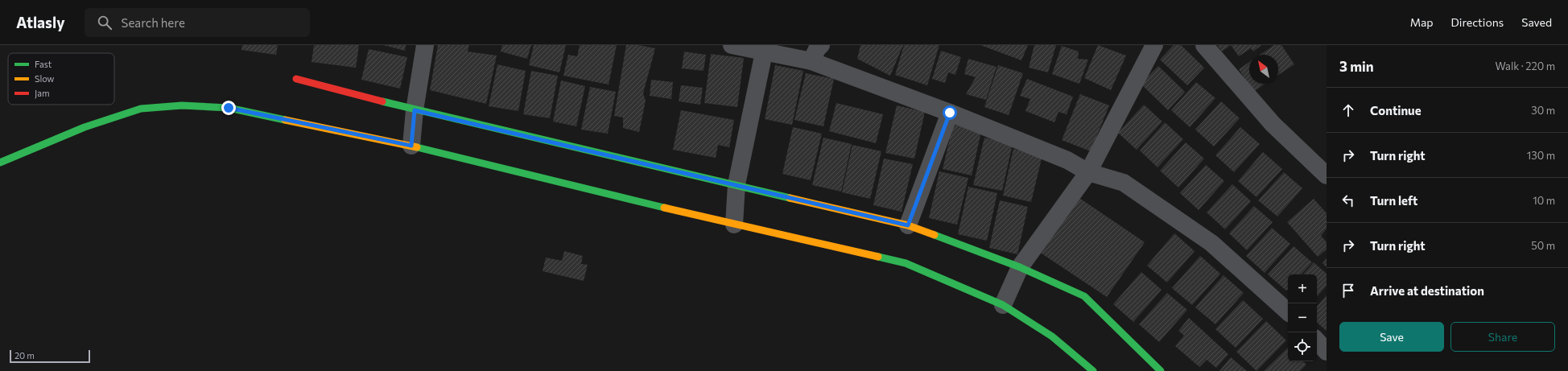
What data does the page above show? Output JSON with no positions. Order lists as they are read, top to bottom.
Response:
{
  "legend": ["Fast", "Slow", "Jam"],
  "scale_bar": "20 m",
  "north": "top left",
  "page": {
    "header": "Atlasly",
    "search": "Search here",
    "nav": ["Map", "Directions", "Saved"],
    "heading": ["3 min", "Walk · 220 m"],
    "list": [
      ["Continue", "30 m"],
      ["Turn right", "130 m"],
      ["Turn left", "10 m"],
      ["Turn right", "50 m"],
      "Arrive at destination"
    ],
    "map_buttons": ["+", "−"],
    "buttons": ["Save", "Share"],
    "scale": "20 m"
  }
}
